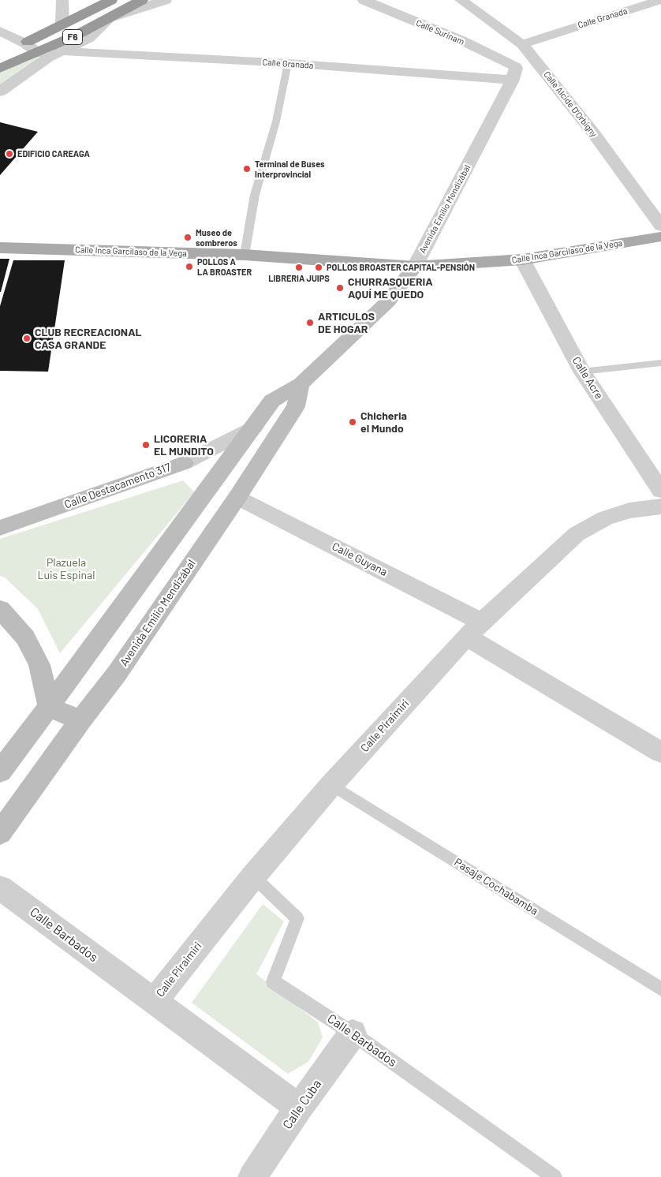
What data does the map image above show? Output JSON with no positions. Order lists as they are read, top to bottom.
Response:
{
  "streets": {
    "highway": ["F6"],
    "main road": ["Avenida Emilio Mendizábal", "Calle Inca Garcilaso de la Vega", "Calle Destacamento 317"],
    "street": [
      "Calle Granada",
      "Calle Surinam",
      "Calle Alcide D'Orbigny",
      "Calle Acre",
      "Calle Guyana",
      "Calle Piraimiri",
      "Calle Barbados",
      "Calle Cuba"
    ],
    "lane": ["Pasaje Cochabamba"]
  },
  "crossings": [
    ["Calle Granada", "Calle Surinam"],
    ["Calle Granada", "Calle Alcide D'Orbigny"],
    ["Calle Granada", "Avenida Emilio Mendizábal"],
    ["Calle Surinam", "Avenida Emilio Mendizábal"],
    ["Avenida Emilio Mendizábal", "Calle Inca Garcilaso de la Vega"],
    ["Avenida Emilio Mendizábal", "Calle Destacamento 317"],
    ["Avenida Emilio Mendizábal", "Calle Guyana"],
    ["Calle Inca Garcilaso de la Vega", "Calle Acre"],
    ["Calle Guyana", "Calle Piraimiri"],
    ["Calle Piraimiri", "Pasaje Cochabamba"],
    ["Calle Piraimiri", "Calle Barbados"],
    ["Calle Barbados", "Calle Cuba"]
  ],
  "parks": ["Plazuela Luis Espinal"],
  "places": [
    "EDIFICIO CAREAGA",
    "Terminal de Buses Interprovincial",
    "Museo de sombreros",
    "POLLOS A LA BROASTER",
    "LIBRERIA JUIPS",
    "POLLOS BROASTER CAPITAL-PENSIÓN",
    "CHURRASQUERIA AQUÍ ME QUEDO",
    "ARTICULOS DE HOGAR",
    "CLUB RECREACIONAL CASA GRANDE",
    "Chicheria el Mundo",
    "LICORERIA EL MUNDITO"
  ]
}
